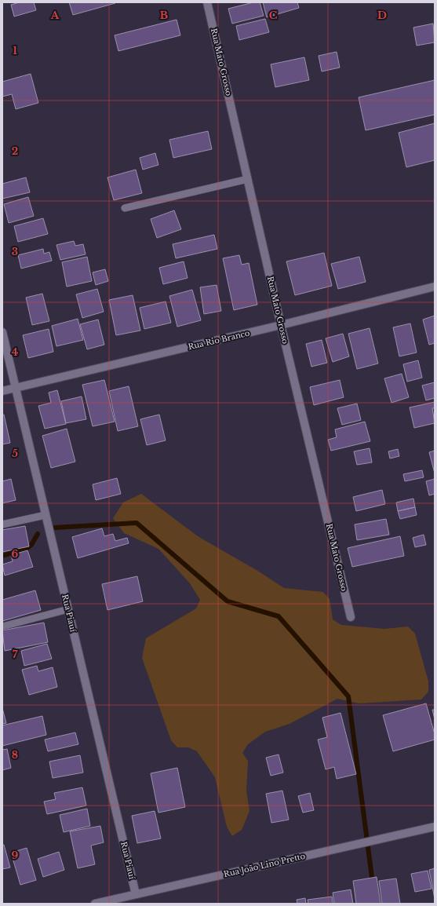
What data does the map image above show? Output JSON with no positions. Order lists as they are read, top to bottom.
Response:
{
  "streets": {
    "street": [
      "Rua Mato Grosso",
      "Rua Rio Branco",
      "Rua Piauí",
      "Rua João Lino Pretto"
    ]
  },
  "crossings": [
    ["Rua Mato Grosso", "Rua Rio Branco"],
    ["Rua Rio Branco", "Rua Piauí"],
    ["Rua Piauí", "Rua João Lino Pretto"]
  ],
  "grid": {
    "columns": [
      "A",
      "B",
      "C",
      "D"
    ],
    "rows": [
      "1",
      "2",
      "3",
      "4",
      "5",
      "6",
      "7",
      "8",
      "9"
    ]
  }
}
